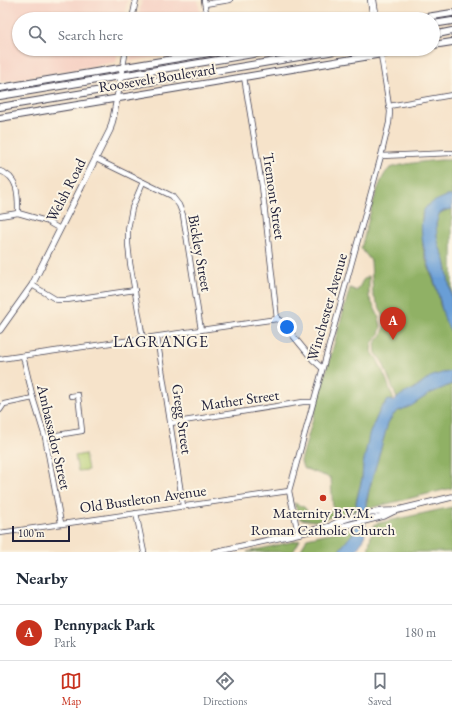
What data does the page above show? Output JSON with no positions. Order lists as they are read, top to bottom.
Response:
{
  "streets": {
    "highway": ["Roosevelt Boulevard"],
    "main road": ["Welsh Road"],
    "street": [
      "Tremont Street",
      "Bickley Street",
      "Winchester Avenue",
      "Mather Street",
      "Gregg Street",
      "Ambassador Street",
      "Old Bustleton Avenue"
    ]
  },
  "crossings": [
    ["Roosevelt Boulevard", "Welsh Road"],
    ["Roosevelt Boulevard", "Tremont Street"],
    ["Welsh Road", "Bickley Street"],
    ["Winchester Avenue", "Mather Street"],
    ["Winchester Avenue", "Old Bustleton Avenue"],
    ["Mather Street", "Gregg Street"],
    ["Gregg Street", "Old Bustleton Avenue"],
    ["Ambassador Street", "Old Bustleton Avenue"]
  ],
  "districts": ["LAGRANGE"],
  "places": ["Maternity B.V.M. Roman Catholic Church"],
  "scale_bar": "100 m",
  "page": {
    "search": "Search here",
    "pins": "A",
    "scale": "100 m",
    "heading": "Nearby",
    "list": [
      {
        "mark": "A",
        "name": "Pennypack Park",
        "note": "Park",
        "value": "180 m"
      }
    ],
    "nav": ["Map", "Directions", "Saved"]
  }
}
